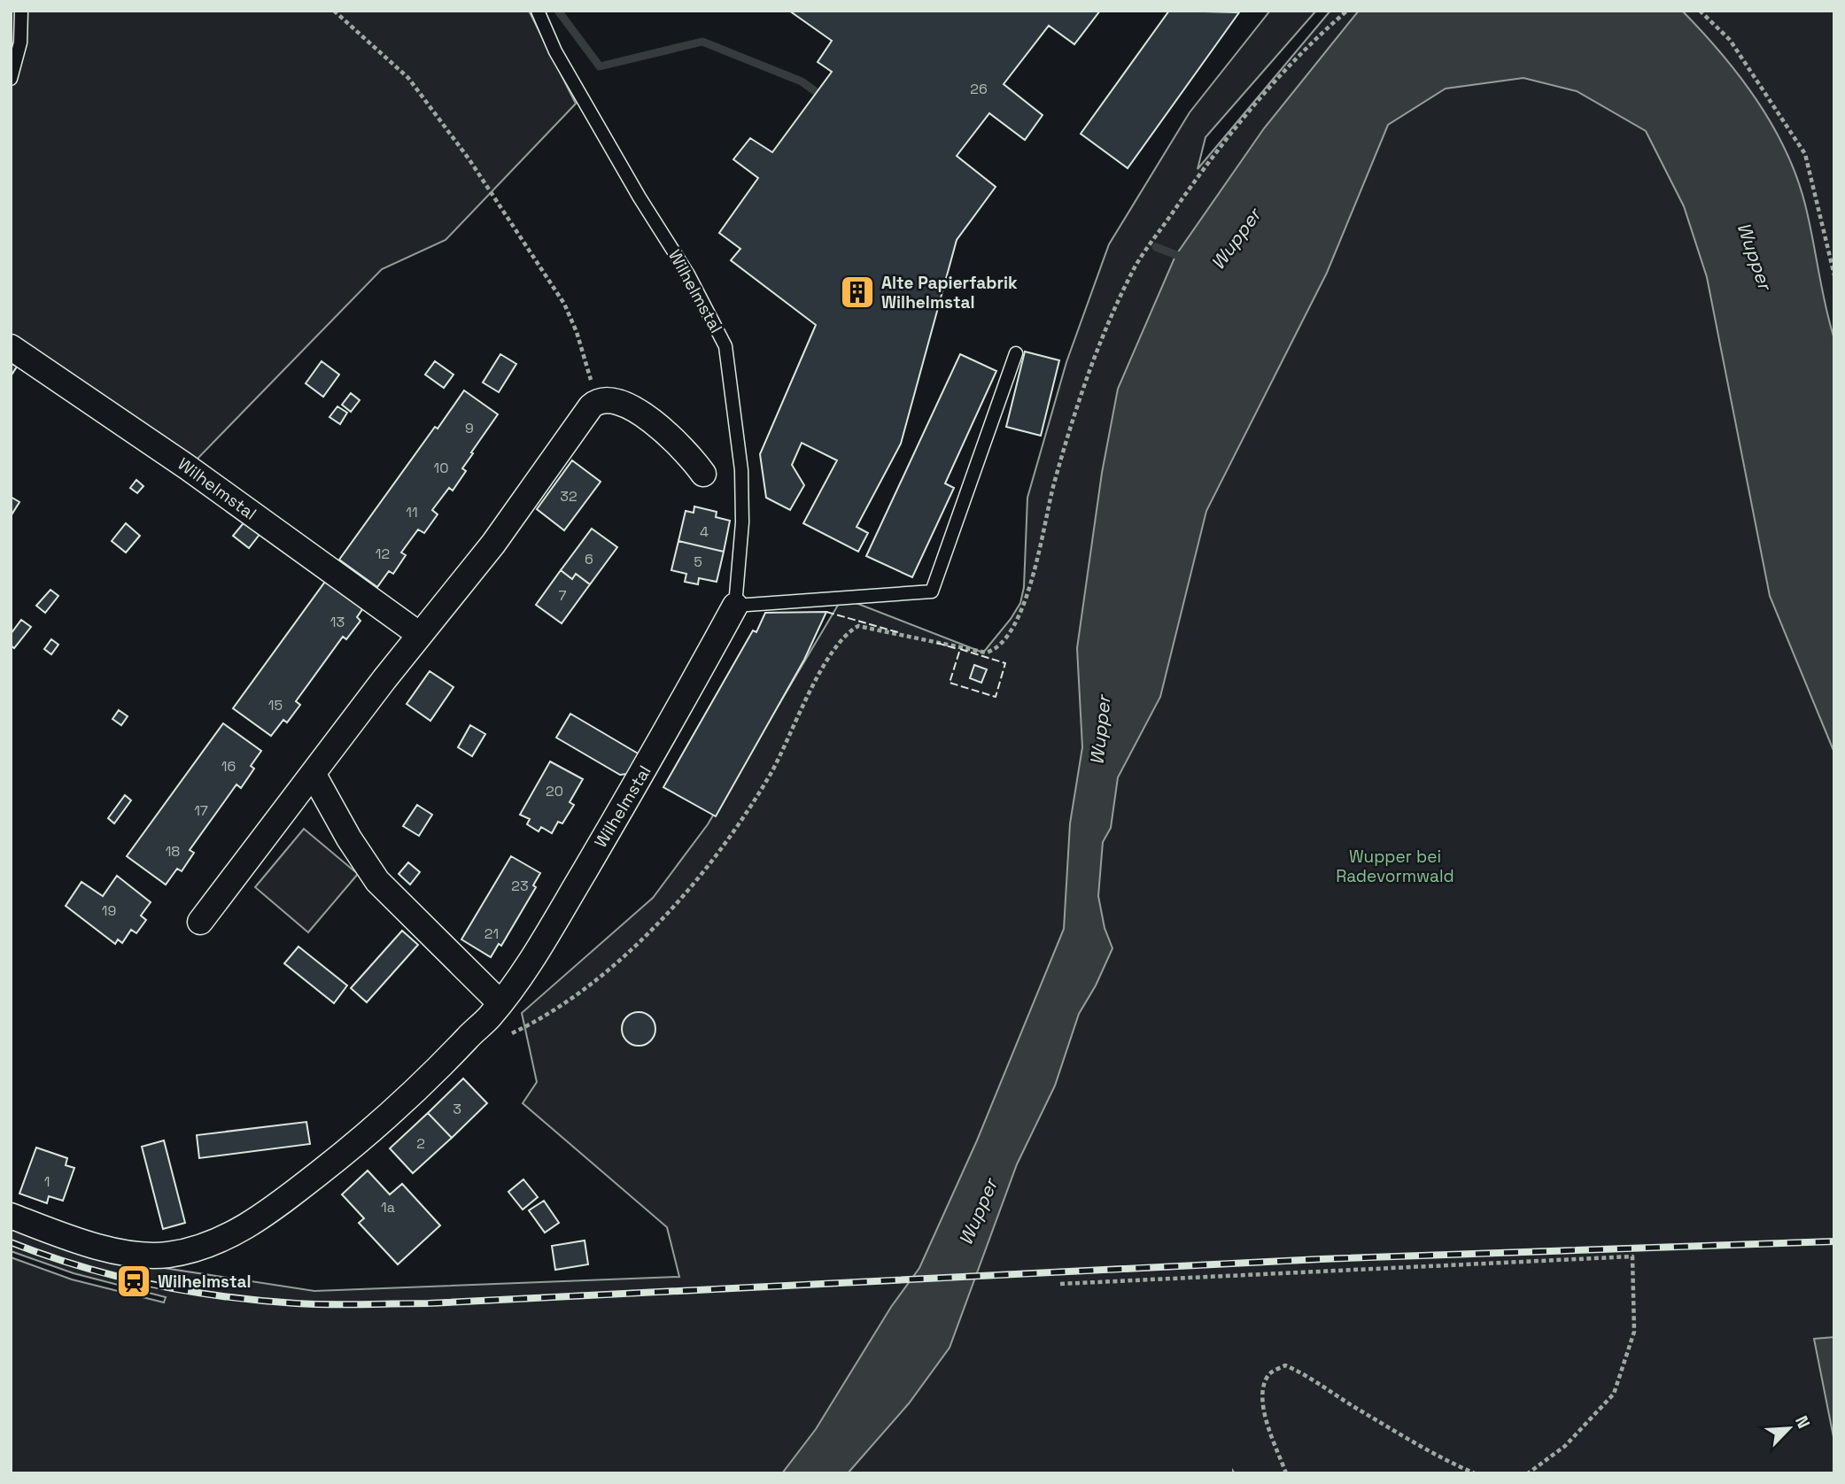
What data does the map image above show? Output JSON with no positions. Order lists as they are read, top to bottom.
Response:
{
  "streets": {
    "street": ["Wilhelmstal"]
  },
  "water": ["Wupper"],
  "parks": ["Wupper bei Radevormwald"],
  "places": {
    "building": ["Alte Papierfabrik Wilhelmstal"],
    "station": ["Wilhelmstal"]
  },
  "house_numbers": [
    "26",
    "9",
    "10",
    "32",
    "11",
    "4",
    "12",
    "6",
    "5",
    "7",
    "13",
    "15",
    "16",
    "20",
    "17",
    "18",
    "23",
    "19",
    "21",
    "3",
    "2",
    "1",
    "1a"
  ],
  "north": "top right"
}
